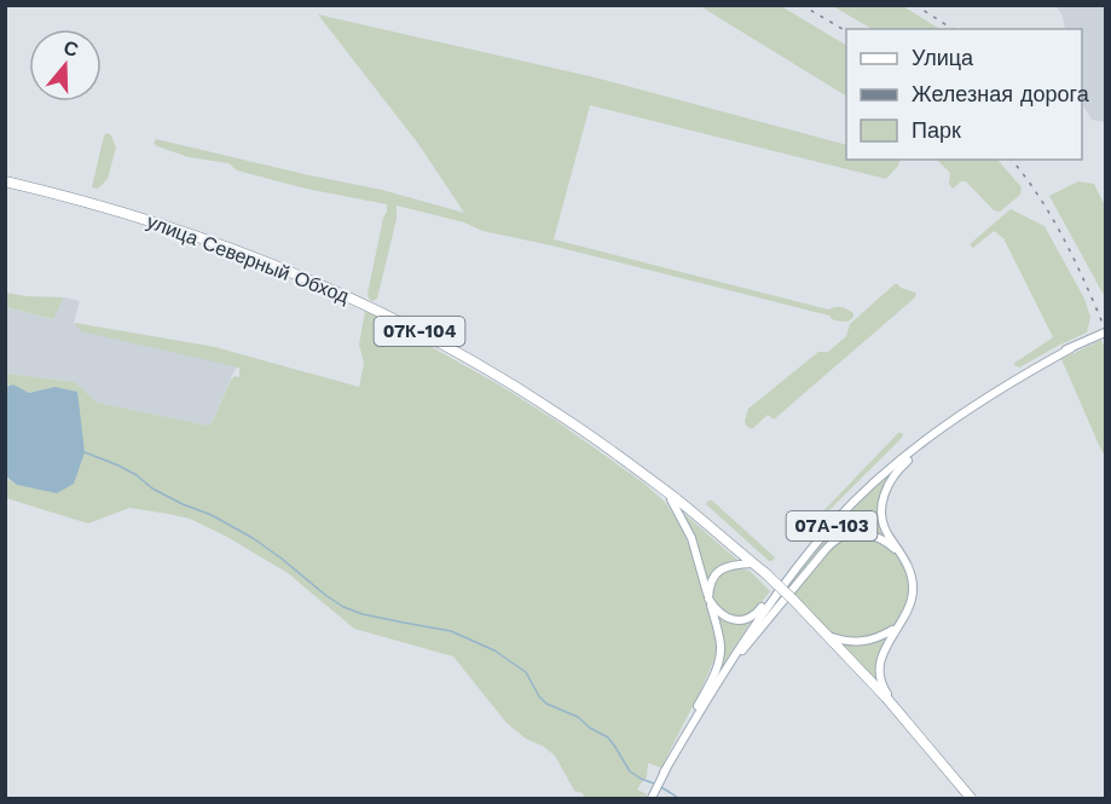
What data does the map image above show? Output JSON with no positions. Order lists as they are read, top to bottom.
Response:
{
  "streets": {
    "highway": ["улица Северный Обход", "07К-104"],
    "main road": ["07А-103"]
  },
  "crossings": [
    ["улица Северный Обход", "07К-104"]
  ],
  "legend": ["Улица", "Железная дорога", "Парк"],
  "north": "top"
}
